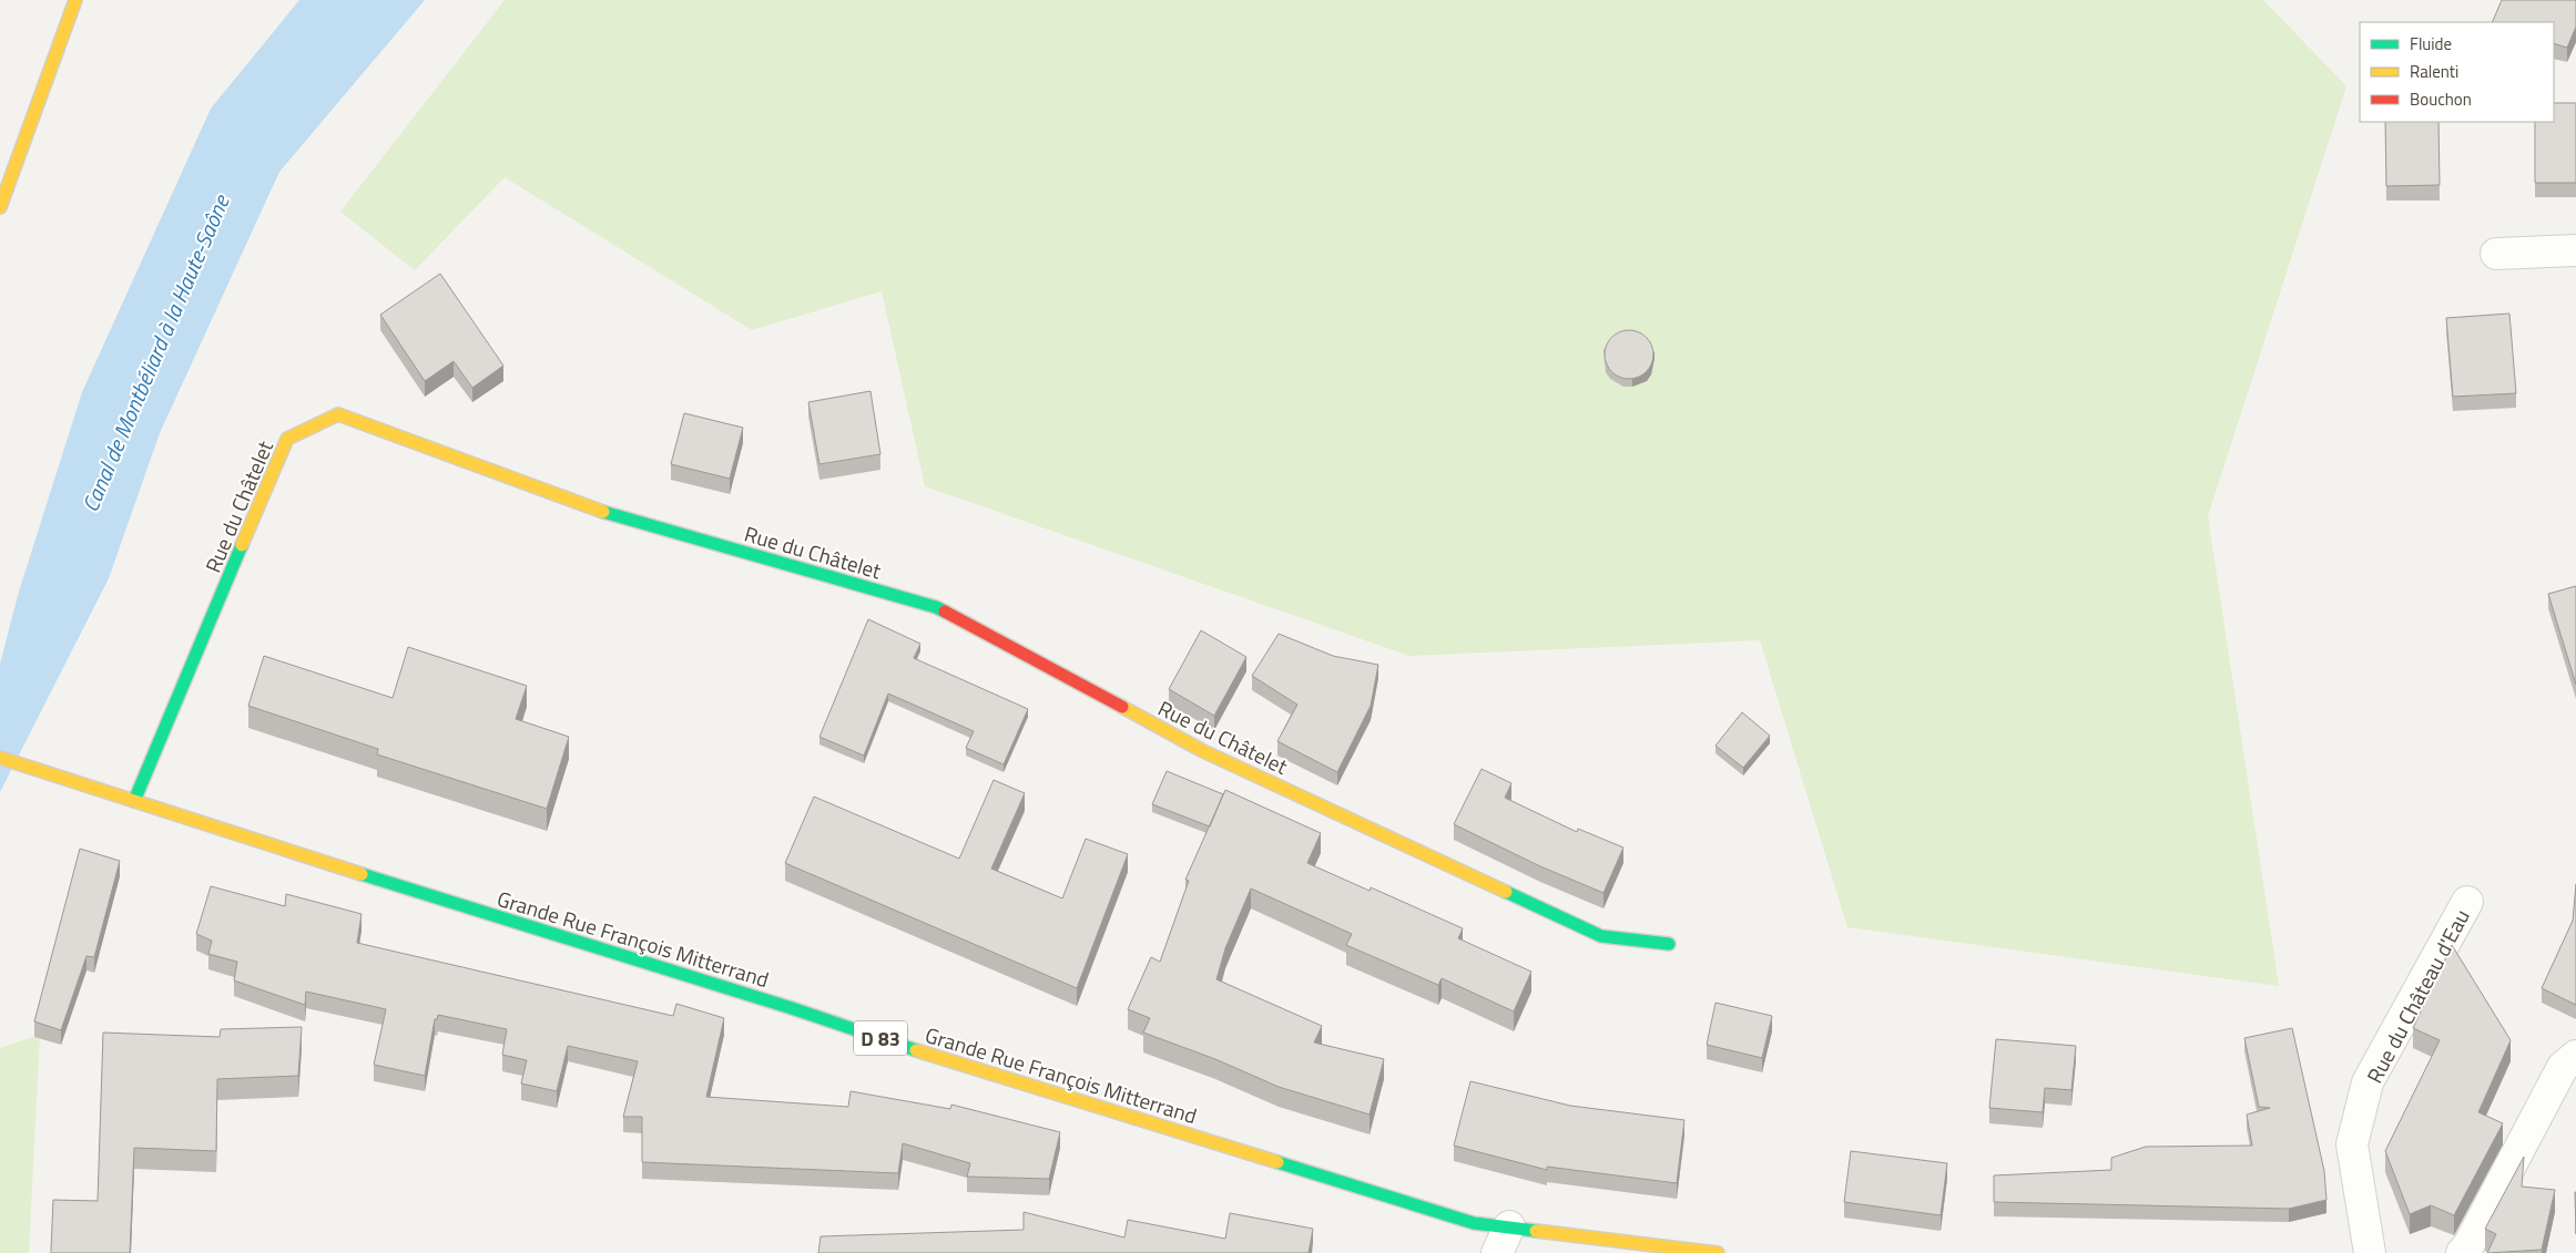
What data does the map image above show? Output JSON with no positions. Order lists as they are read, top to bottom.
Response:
{
  "streets": {
    "street": [
      "Rue du Châtelet",
      "Grande Rue François Mitterrand",
      "Rue du Château d'Eau",
      "D 83"
    ]
  },
  "crossings": [
    ["Rue du Châtelet", "Grande Rue François Mitterrand"]
  ],
  "water": ["Canal de Montbéliard à la Haute-Saône"],
  "legend": ["Fluide", "Ralenti", "Bouchon"]
}
